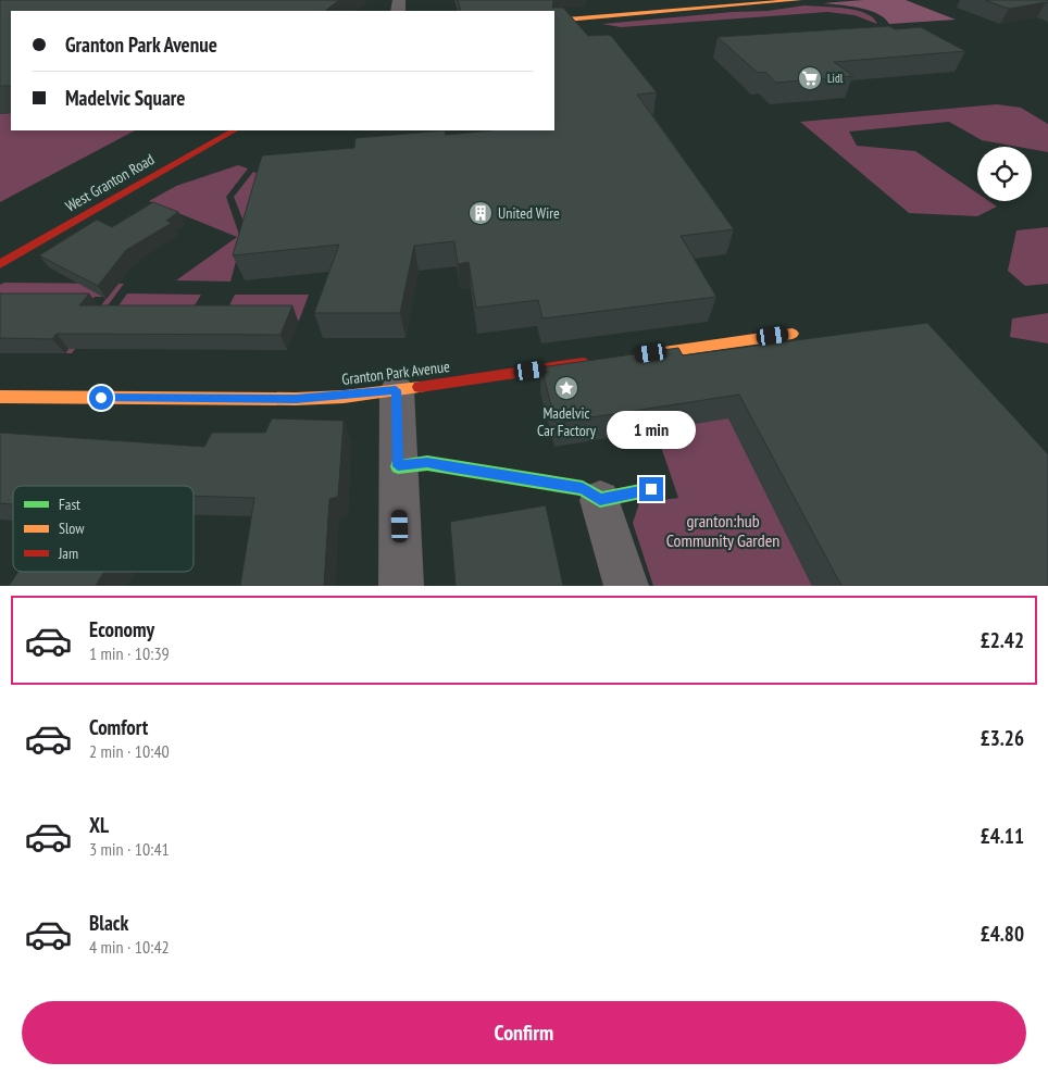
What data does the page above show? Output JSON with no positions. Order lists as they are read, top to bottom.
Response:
{
  "streets": {
    "street": ["West Granton Road", "Granton Park Avenue"]
  },
  "parks": ["granton:hub Community Garden"],
  "places": {
    "supermarket": ["Lidl"],
    "building": ["United Wire"],
    "place": ["Madelvic Car Factory"]
  },
  "legend": ["Fast", "Slow", "Jam"],
  "page": {
    "banner": ["Granton Park Avenue", "Madelvic Square"],
    "bubble": "1 min",
    "list": [
      {
        "name": "Economy",
        "note": "1 min · 10:39",
        "value": "£2.42"
      },
      {
        "name": "Comfort",
        "note": "2 min · 10:40",
        "value": "£3.26"
      },
      {
        "name": "XL",
        "note": "3 min · 10:41",
        "value": "£4.11"
      },
      {
        "name": "Black",
        "note": "4 min · 10:42",
        "value": "£4.80"
      }
    ],
    "buttons": "Confirm"
  }
}
